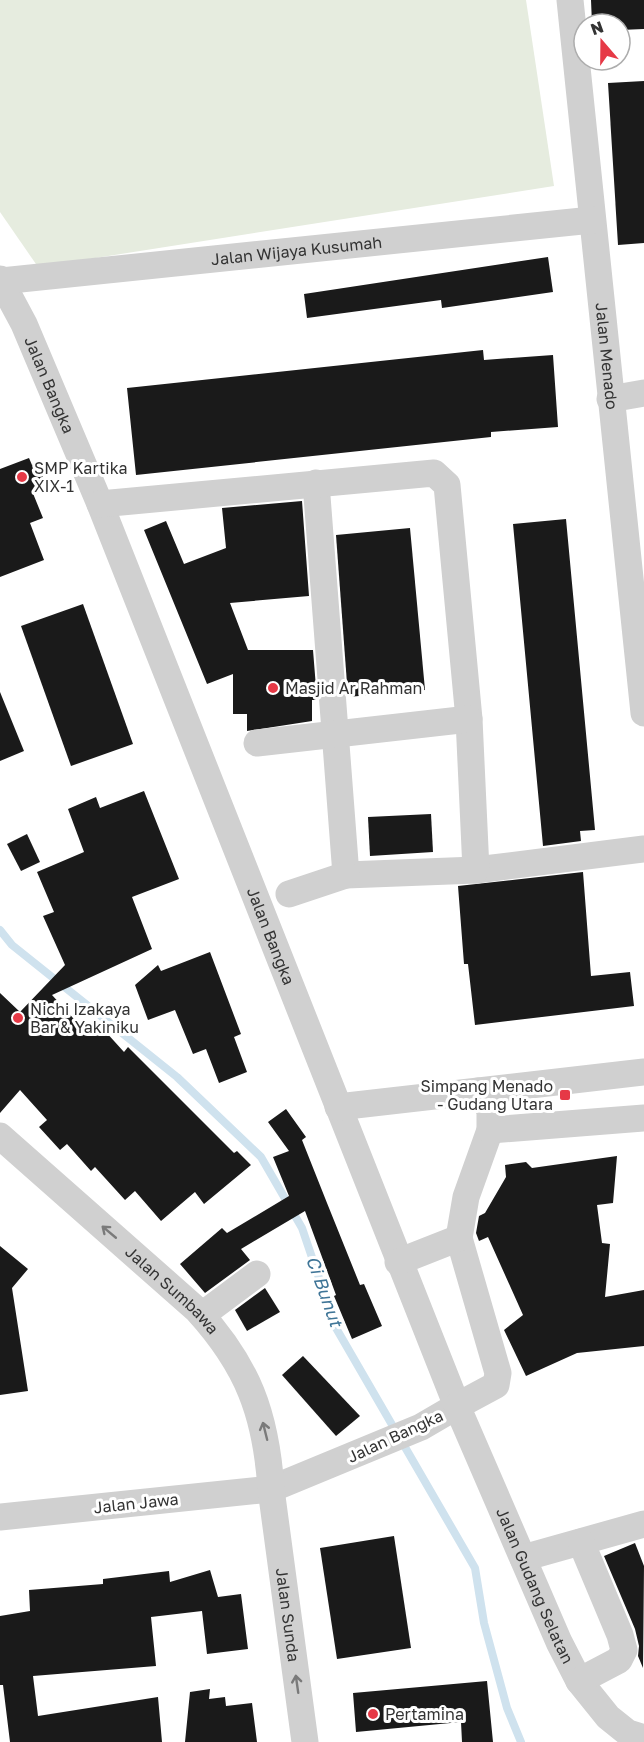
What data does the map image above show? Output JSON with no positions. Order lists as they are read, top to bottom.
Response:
{
  "streets": {
    "street": [
      "Jalan Wijaya Kusumah",
      "Jalan Menado",
      "Jalan Bangka",
      "Jalan Sumbawa",
      "Jalan Jawa",
      "Jalan Gudang Selatan",
      "Jalan Sunda"
    ]
  },
  "crossings": [
    ["Jalan Wijaya Kusumah", "Jalan Menado"],
    ["Jalan Wijaya Kusumah", "Jalan Bangka"],
    ["Jalan Bangka", "Jalan Sumbawa"],
    ["Jalan Bangka", "Jalan Jawa"],
    ["Jalan Bangka", "Jalan Gudang Selatan"],
    ["Jalan Bangka", "Jalan Sunda"],
    ["Jalan Sumbawa", "Jalan Jawa"],
    ["Jalan Sumbawa", "Jalan Sunda"],
    ["Jalan Jawa", "Jalan Sunda"]
  ],
  "one_way": ["Jalan Sumbawa", "Jalan Sunda"],
  "water": ["Ci Bunut"],
  "places": {
    "other": [
      "SMP Kartika XIX-1",
      "Masjid Ar Rahman",
      "Nichi Izakaya Bar & Yakiniku",
      "Pertamina"
    ],
    "transit": ["Simpang Menado - Gudang Utara"]
  },
  "north": "top"
}
